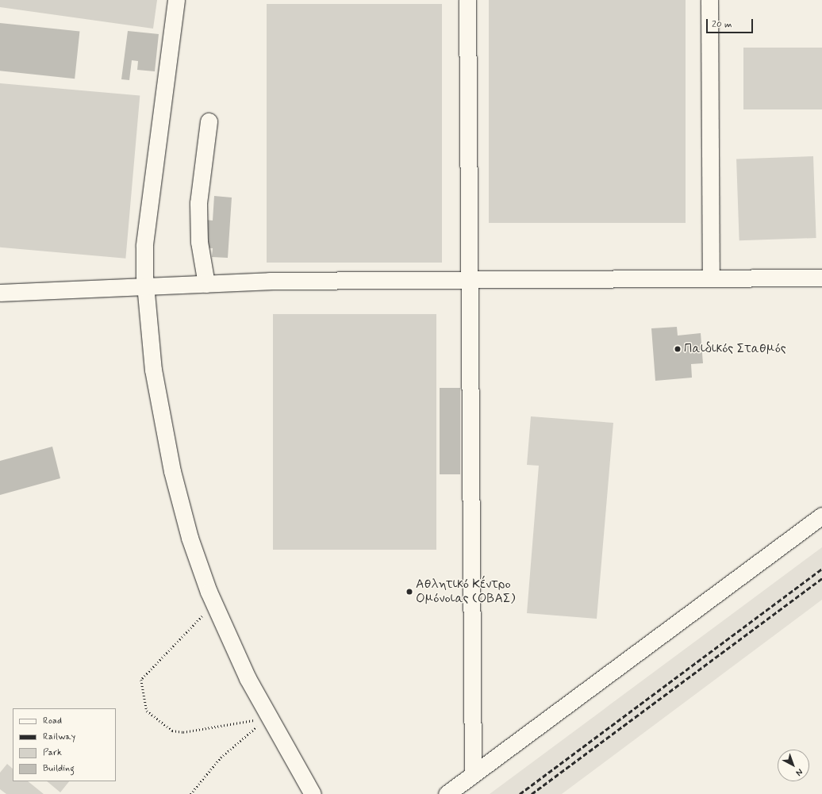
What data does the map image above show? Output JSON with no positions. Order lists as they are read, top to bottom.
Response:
{
  "places": ["Παιδικός Σταθμός", "Αθλητικό Κέντρο Ομόνοιας (ΟΒΑΣ)"],
  "legend": [
    "Road",
    "Railway",
    "Park",
    "Building"
  ],
  "scale_bar": "20 m",
  "north": "bottom right"
}
